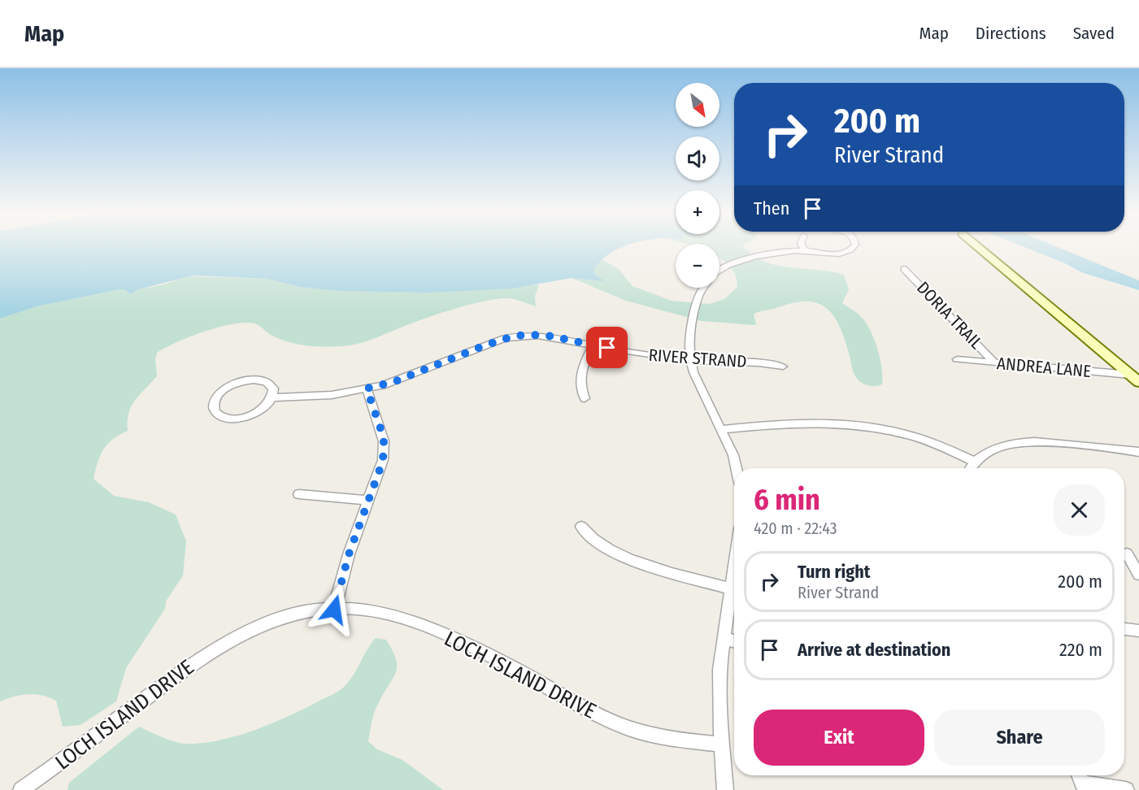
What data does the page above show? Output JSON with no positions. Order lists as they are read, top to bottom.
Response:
{
  "streets": {
    "street": [
      "DORIA TRAIL",
      "RIVER STRAND",
      "ANDREA LANE",
      "LOCH ISLAND DRIVE"
    ]
  },
  "crossings": [
    ["DORIA TRAIL", "ANDREA LANE"]
  ],
  "north": "bottom right",
  "page": {
    "header": "Map",
    "nav": ["Map", "Directions", "Saved"],
    "map_buttons": ["+", "−"],
    "turn": ["200 m", "River Strand"],
    "then": "Then",
    "heading": ["6 min", "420 m · 22:43"],
    "list": [
      {
        "name": "Turn right",
        "note": "River Strand",
        "value": "200 m"
      },
      {
        "name": "Arrive at destination",
        "value": "220 m"
      }
    ],
    "buttons": ["Exit", "Share"]
  }
}
